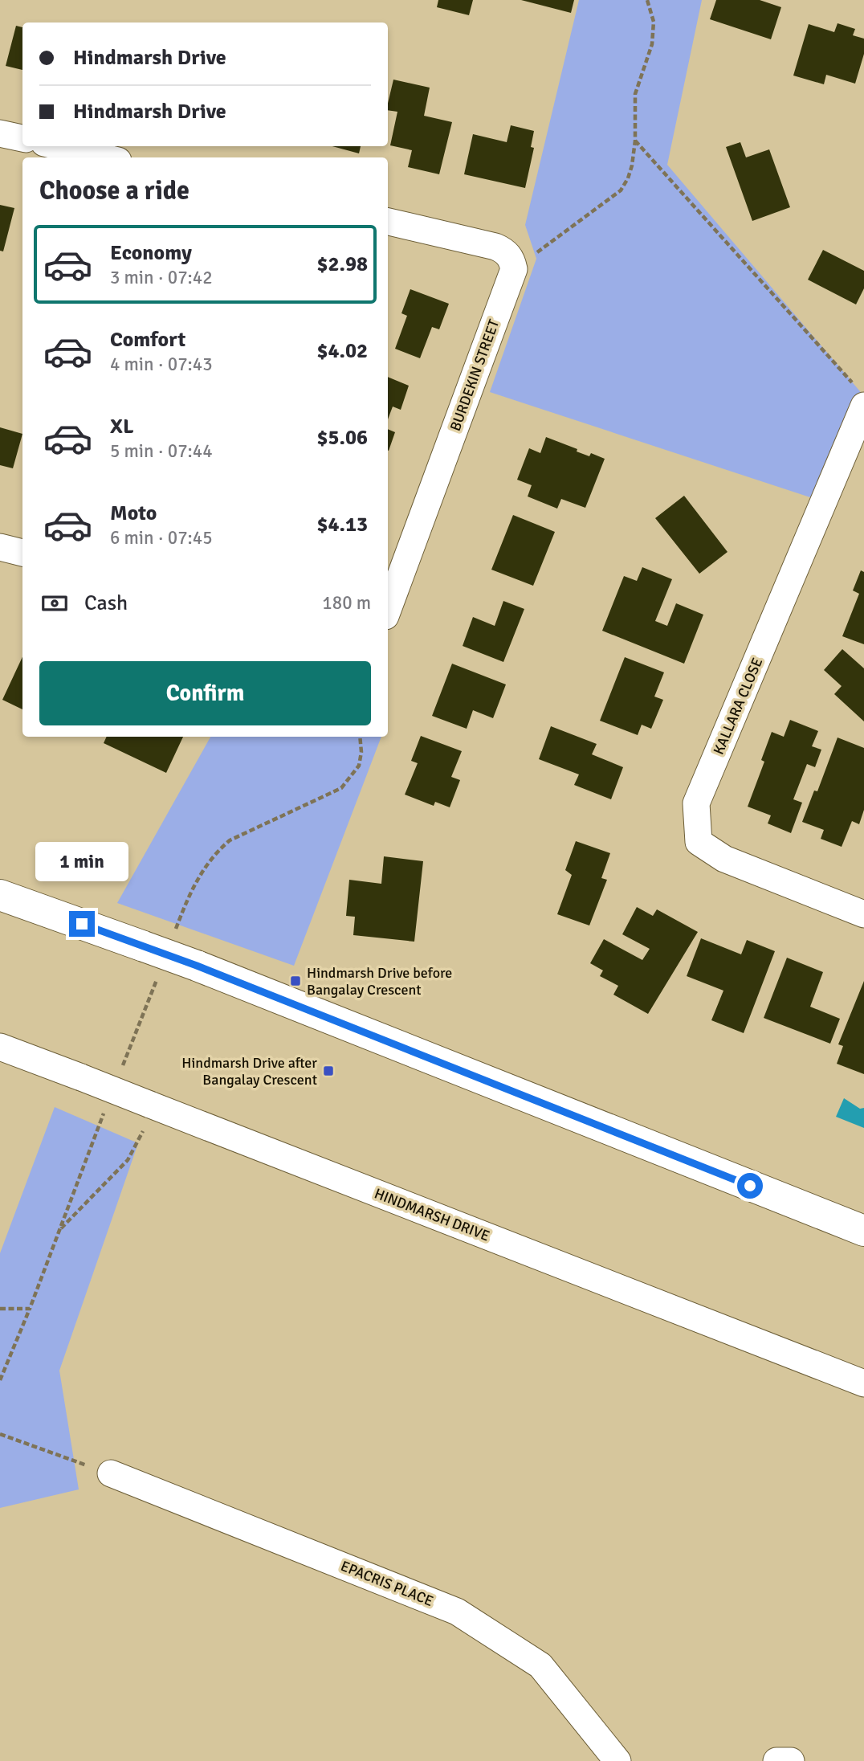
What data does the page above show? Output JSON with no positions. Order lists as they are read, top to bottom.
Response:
{
  "streets": {
    "street": [
      "BURDEKIN STREET",
      "KALLARA CLOSE",
      "HINDMARSH DRIVE",
      "EPACRIS PLACE"
    ]
  },
  "places": {
    "transit": ["Hindmarsh Drive before Bangalay Crescent", "Hindmarsh Drive after Bangalay Crescent"]
  },
  "page": {
    "banner": ["Hindmarsh Drive", "Hindmarsh Drive"],
    "heading": "Choose a ride",
    "list": [
      {
        "name": "Economy",
        "note": "3 min · 07:42",
        "value": "$2.98"
      },
      {
        "name": "Comfort",
        "note": "4 min · 07:43",
        "value": "$4.02"
      },
      {
        "name": "XL",
        "note": "5 min · 07:44",
        "value": "$5.06"
      },
      {
        "name": "Moto",
        "note": "6 min · 07:45",
        "value": "$4.13"
      }
    ],
    "pay": ["Cash", "180 m"],
    "buttons": "Confirm",
    "bubble": "1 min"
  }
}
